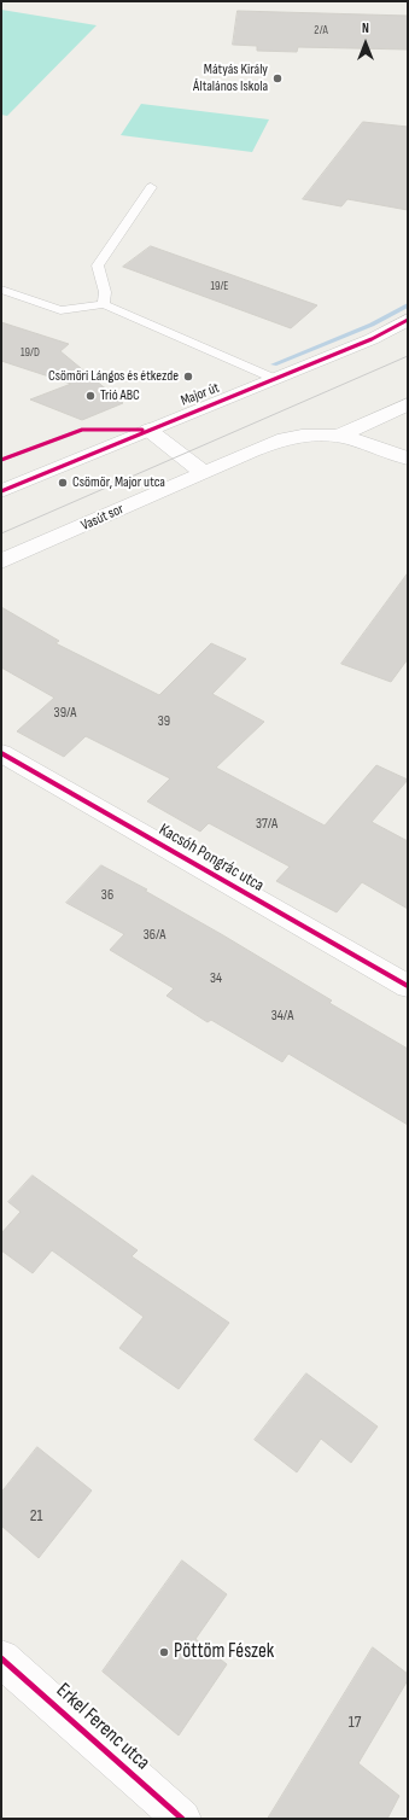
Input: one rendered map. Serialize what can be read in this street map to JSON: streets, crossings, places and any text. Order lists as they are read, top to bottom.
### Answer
{
  "streets": {
    "street": [
      "Major út",
      "Vasút sor",
      "Kacsóh Pongrác utca",
      "Erkel Ferenc utca"
    ]
  },
  "places": [
    "Mátyás Király Általános Iskola",
    "Csömöri Lángos és étkezde",
    "Trió ABC",
    "Csömör, Major utca",
    "Pöttöm Fészek"
  ],
  "house_numbers": [
    "2/A",
    "19/E",
    "19/D",
    "39/A",
    "39",
    "37/A",
    "36",
    "36/A",
    "34",
    "34/A",
    "21",
    "17"
  ],
  "north": "top"
}
